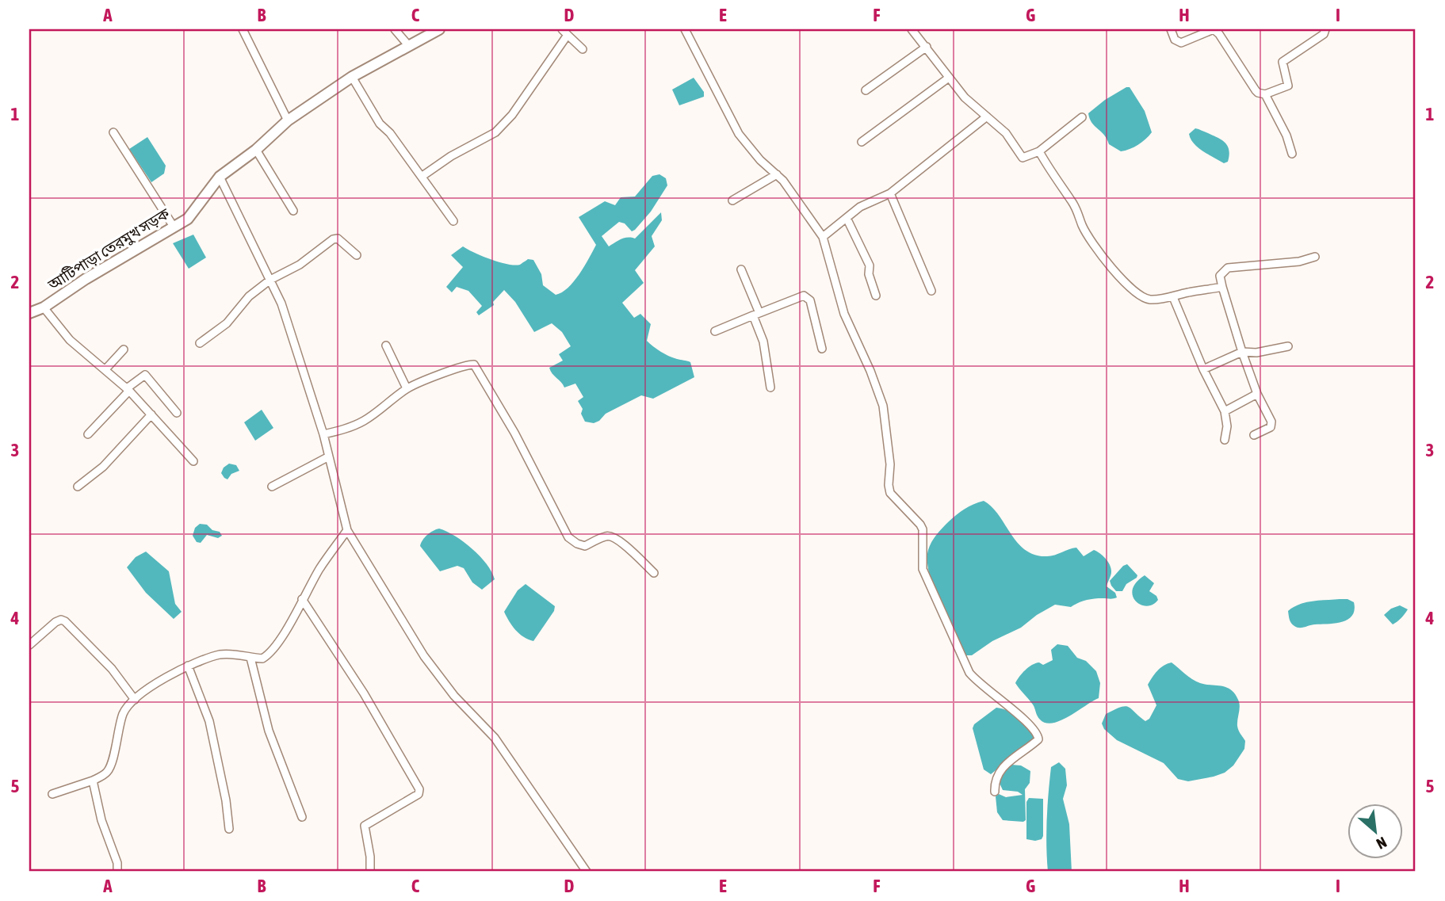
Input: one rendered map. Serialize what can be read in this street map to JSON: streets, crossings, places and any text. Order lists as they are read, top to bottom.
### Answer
{
  "streets": {
    "main road": ["আটিপাড়া তেরমুখ সড়ক"]
  },
  "north": "bottom right",
  "grid": {
    "columns": [
      "A",
      "B",
      "C",
      "D",
      "E",
      "F",
      "G",
      "H",
      "I"
    ],
    "rows": [
      "1",
      "2",
      "3",
      "4",
      "5"
    ]
  }
}
